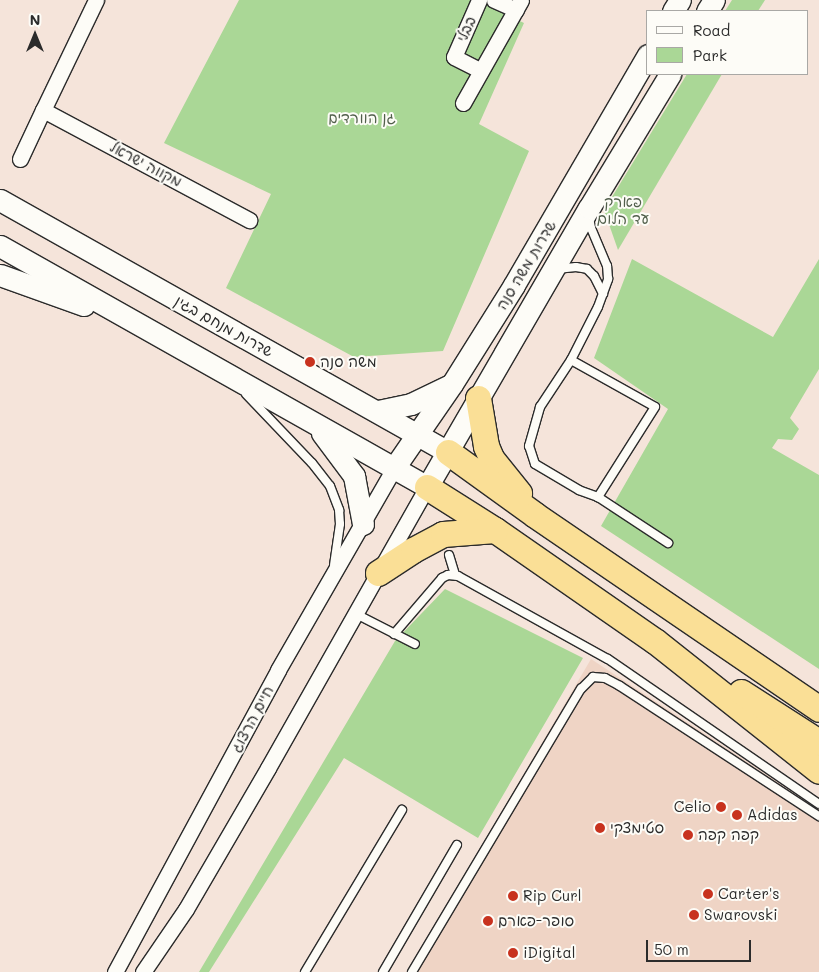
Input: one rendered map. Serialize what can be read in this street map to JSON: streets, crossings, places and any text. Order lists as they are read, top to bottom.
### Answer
{
  "streets": {
    "main road": ["שדרות משה סנה", "שדרות מנחם בגין"],
    "street": ["בבלי", "מקווה ישראל", "חיים הרצוג"]
  },
  "crossings": [
    ["שדרות משה סנה", "שדרות מנחם בגין"],
    ["שדרות משה סנה", "חיים הרצוג"]
  ],
  "parks": ["גן הוורדים", "פארק עד הלום"],
  "places": [
    "משה סנה",
    "Celio",
    "Adidas",
    "סטימצקי",
    "קפה קפה",
    "Carter's",
    "Rip Curl",
    "Swarovski",
    "סופר-פארם",
    "iDigital"
  ],
  "legend": ["Road", "Park"],
  "scale_bar": "50 m",
  "north": "top"
}
